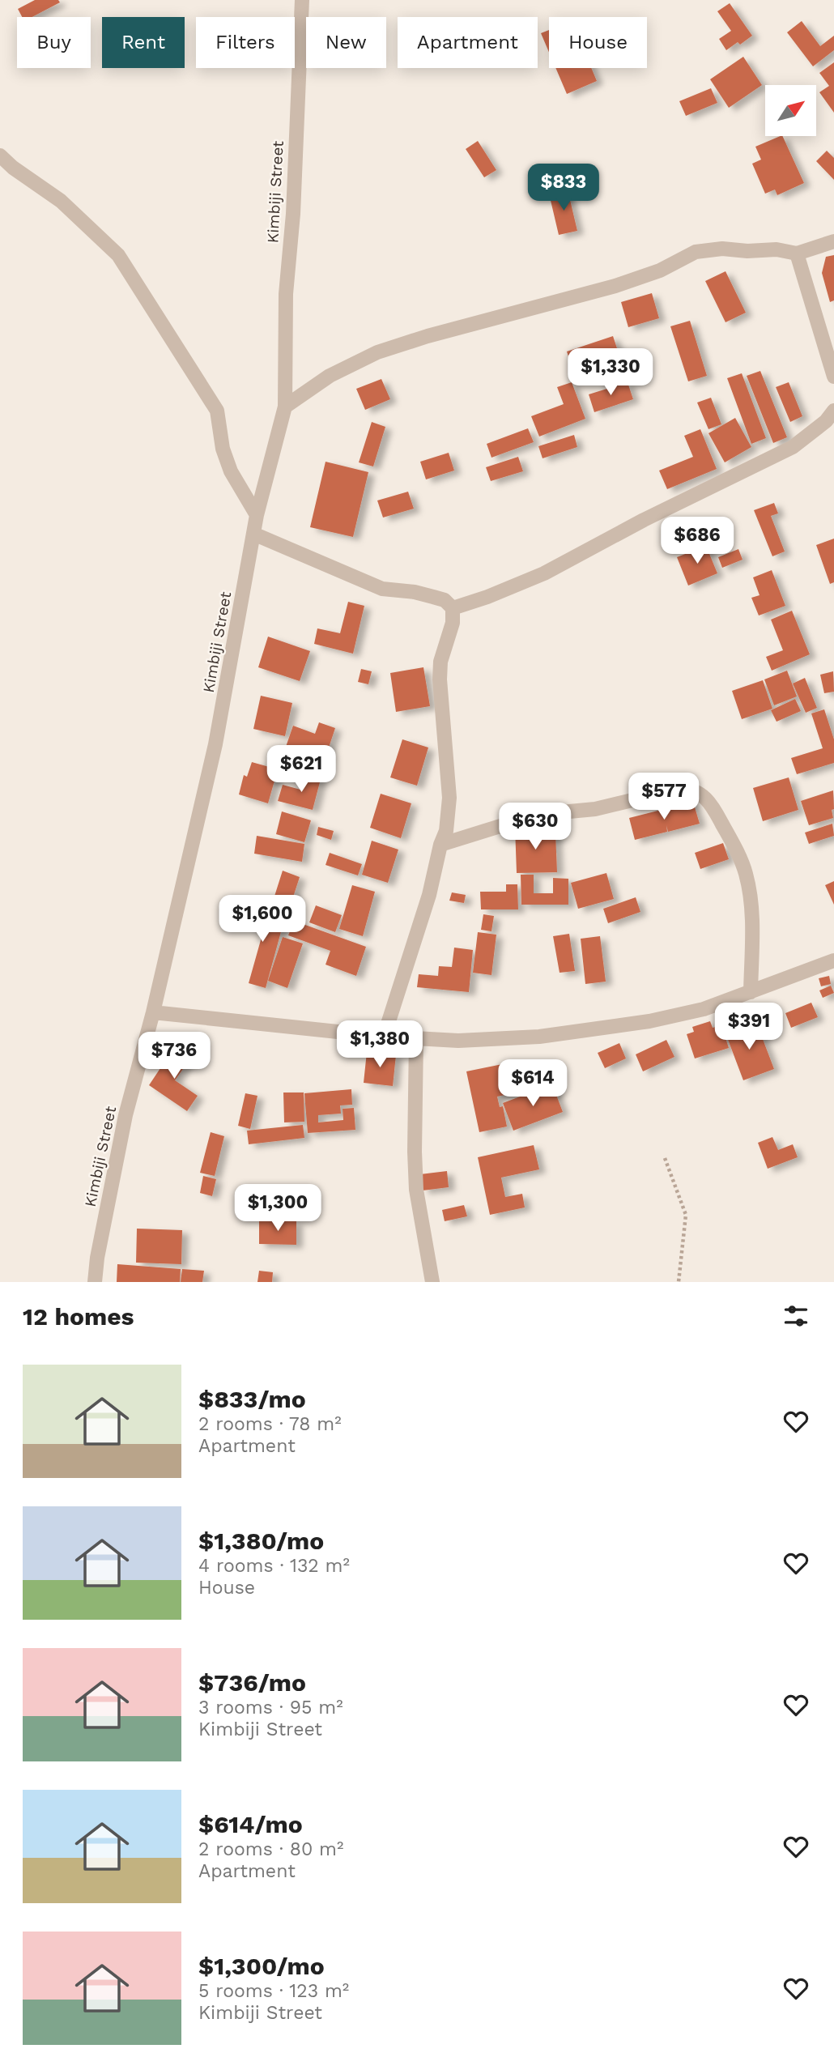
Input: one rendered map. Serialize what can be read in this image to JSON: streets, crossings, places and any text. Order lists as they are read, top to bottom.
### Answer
{
  "streets": {
    "street": ["Kimbiji Street"]
  },
  "north": "top right",
  "page": {
    "chip": [
      "Buy",
      "Rent",
      "Filters",
      "New",
      "Apartment",
      "House"
    ],
    "price": [
      "$833",
      "$1,330",
      "$686",
      "$621",
      "$577",
      "$630",
      "$1,600",
      "$391",
      "$1,380",
      "$736",
      "$614",
      "$1,300"
    ],
    "heading": "12 homes",
    "list": [
      {
        "name": "$833/mo",
        "note": "2 rooms · 78 m² · Apartment"
      },
      {
        "name": "$1,380/mo",
        "note": "4 rooms · 132 m² · House"
      },
      {
        "name": "$736/mo",
        "note": "3 rooms · 95 m² · Kimbiji Street"
      },
      {
        "name": "$614/mo",
        "note": "2 rooms · 80 m² · Apartment"
      },
      {
        "name": "$1,300/mo",
        "note": "5 rooms · 123 m² · Kimbiji Street"
      }
    ]
  }
}
